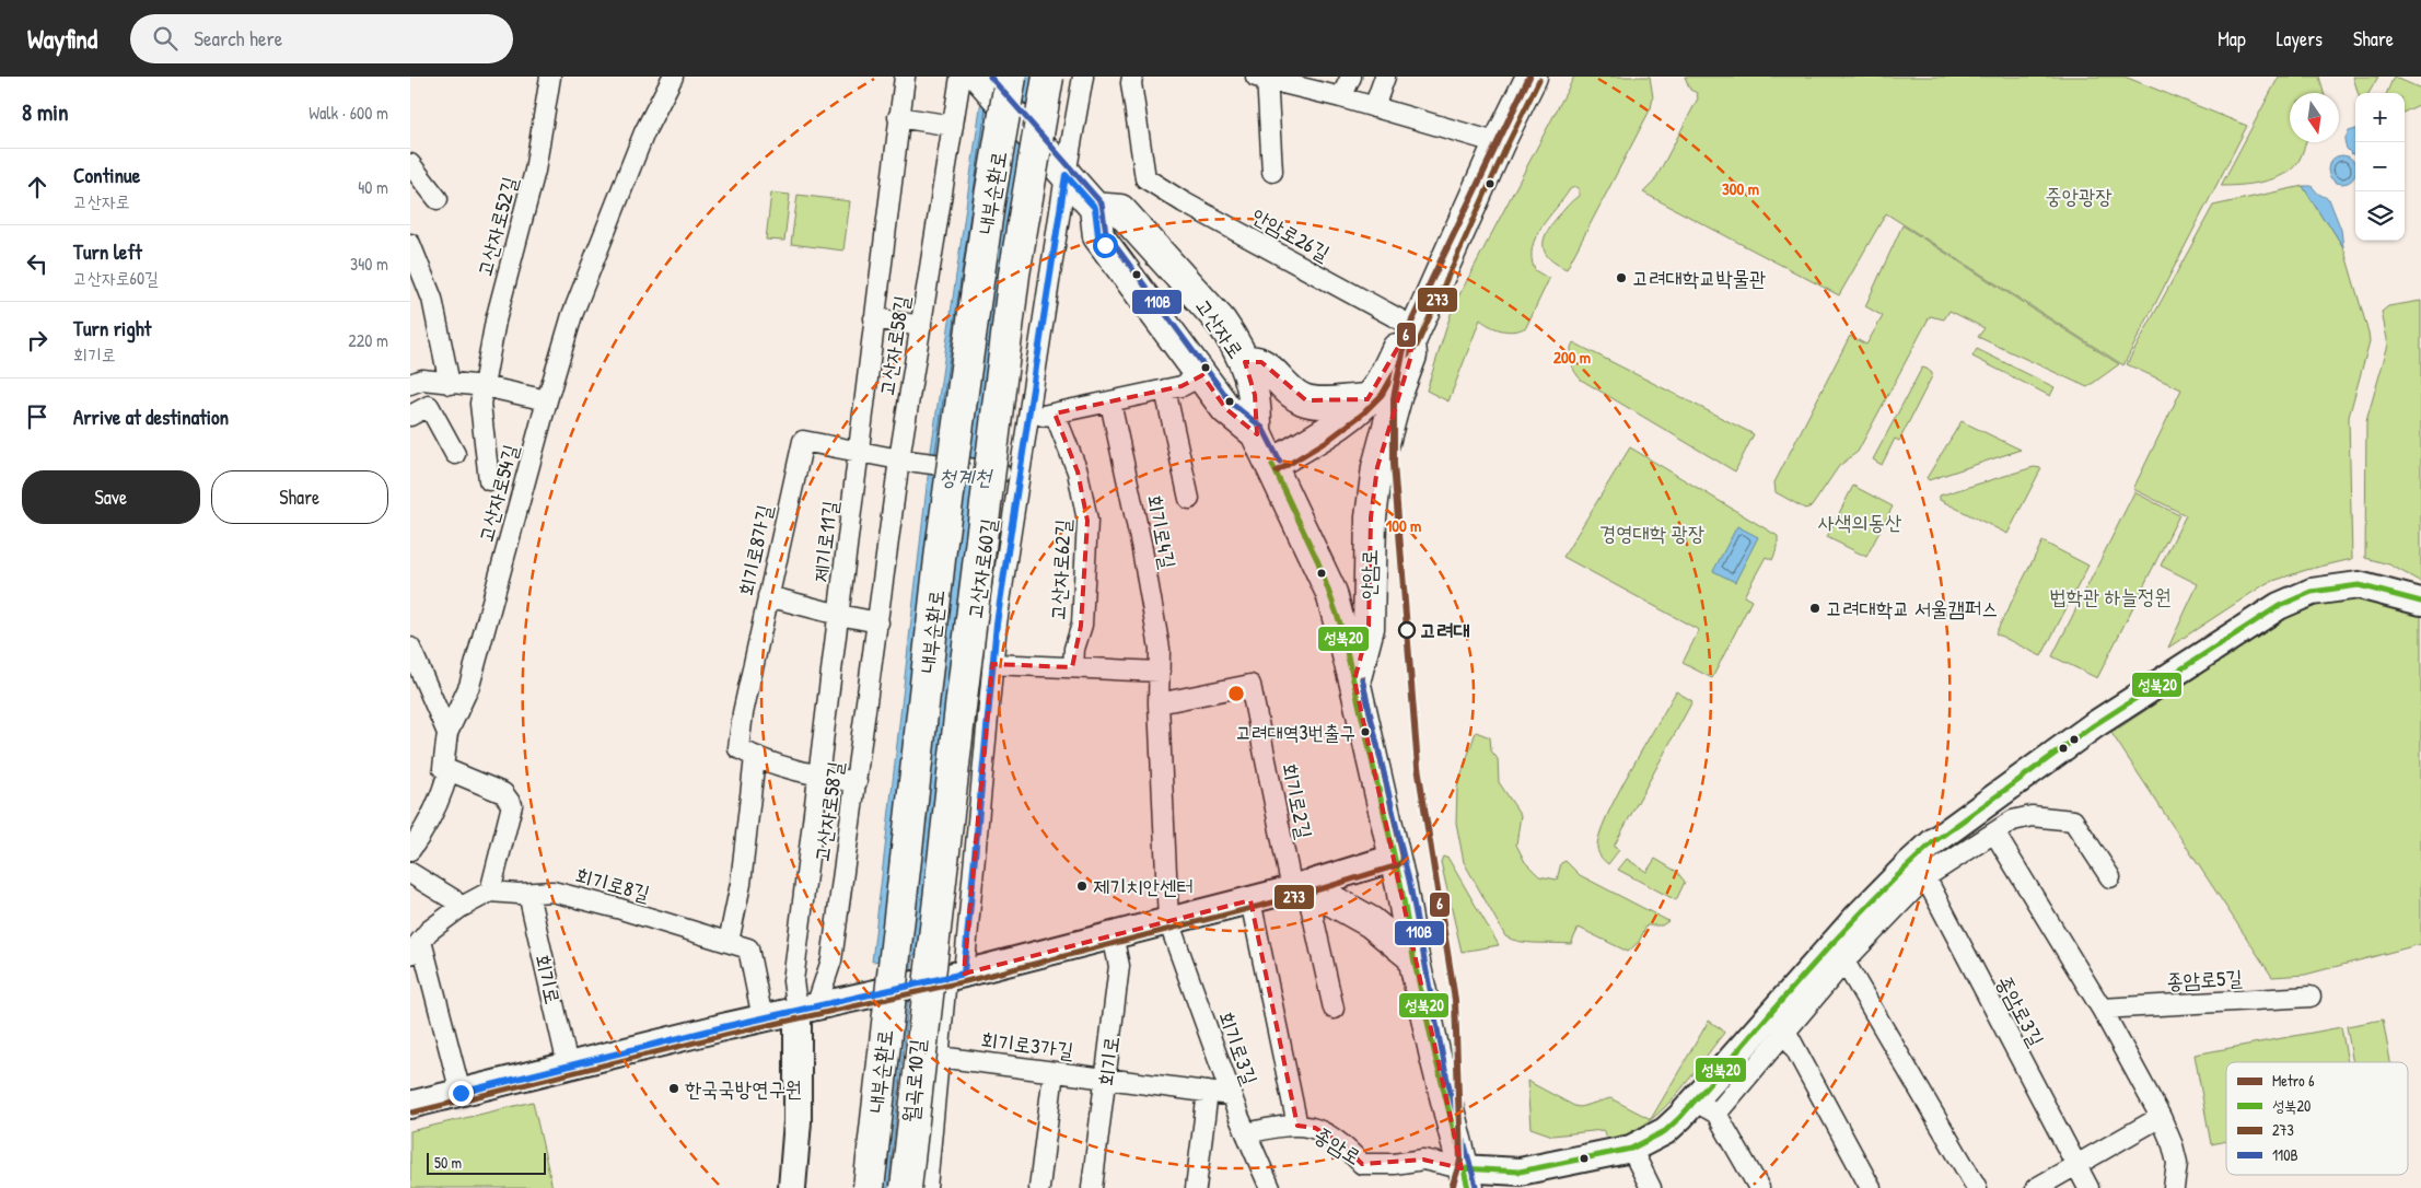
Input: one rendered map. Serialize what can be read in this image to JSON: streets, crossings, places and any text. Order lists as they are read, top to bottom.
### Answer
{
  "streets": {
    "main road": ["내부순환로", "고산자로", "안암로"],
    "street": [
      "고산자로52길",
      "안암로26길",
      "고산자로58길",
      "고산자로54길",
      "회기로4길",
      "제기로11길",
      "회기로8가길",
      "고산자로60길",
      "고산자로62길",
      "회기로2길",
      "회기로8길",
      "회기로",
      "종암로5길",
      "종암로3길",
      "회기로3가길",
      "회기로3길",
      "월곡로10길",
      "종암로"
    ]
  },
  "crossings": [
    ["안암로26길", "안암로"],
    ["고산자로", "안암로"],
    ["고산자로58길", "제기로11길"],
    ["고산자로58길", "회기로8가길"],
    ["회기로4길", "회기로2길"],
    ["회기로4길", "회기로3길"],
    ["제기로11길", "회기로8가길"],
    ["회기로8가길", "고산자로60길"],
    ["고산자로60길", "월곡로10길"],
    ["회기로8길", "회기로"],
    ["회기로", "회기로3가길"],
    ["회기로3가길", "회기로3길"],
    ["회기로3가길", "월곡로10길"],
    ["회기로3길", "종암로"]
  ],
  "water": ["청계천"],
  "parks": [
    "중앙광장",
    "사색의동산",
    "경영대학 광장",
    "법학관 하늘정원"
  ],
  "places": [
    "고려대학교박물관",
    "고려대학교 서울캠퍼스",
    "고려대",
    "고려대역3번출구",
    "제기치안센터",
    "한국국방연구원"
  ],
  "lines": [
    "metro line 6",
    "transit line 110B",
    "transit line 273",
    "transit line 성북20"
  ],
  "legend": [
    "Metro 6",
    "성북20",
    "273",
    "110B"
  ],
  "scale_bar": "50 m",
  "north": "bottom",
  "page": {
    "header": "Wayfind",
    "search": "Search here",
    "nav": ["Map", "Layers", "Share"],
    "heading": ["8 min", "Walk · 600 m"],
    "map_buttons": ["+", "−"],
    "list": [
      ["Continue", "고산자로", "40 m"],
      ["Turn left", "고산자로60길", "340 m"],
      ["Turn right", "회기로", "220 m"],
      "Arrive at destination"
    ],
    "buttons": ["Save", "Share"],
    "scale": "50 m"
  },
  "rings": ["300 m", "200 m", "100 m"]
}
